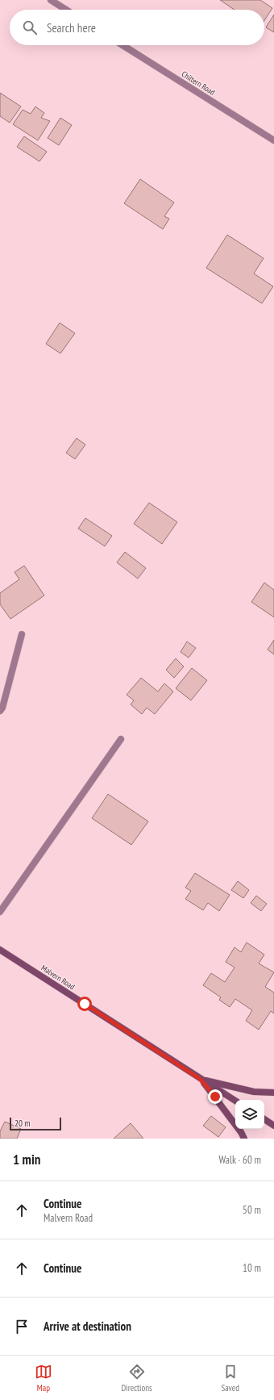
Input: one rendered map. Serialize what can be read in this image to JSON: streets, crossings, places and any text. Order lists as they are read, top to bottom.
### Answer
{
  "streets": {
    "main road": ["Malvern Road"],
    "street": ["Chiltern Road"]
  },
  "scale_bar": "20 m",
  "page": {
    "search": "Search here",
    "scale": "20 m",
    "heading": ["1 min", "Walk · 60 m"],
    "list": [
      ["Continue", "Malvern Road", "50 m"],
      ["Continue", "10 m"],
      "Arrive at destination"
    ],
    "nav": ["Map", "Directions", "Saved"]
  }
}
